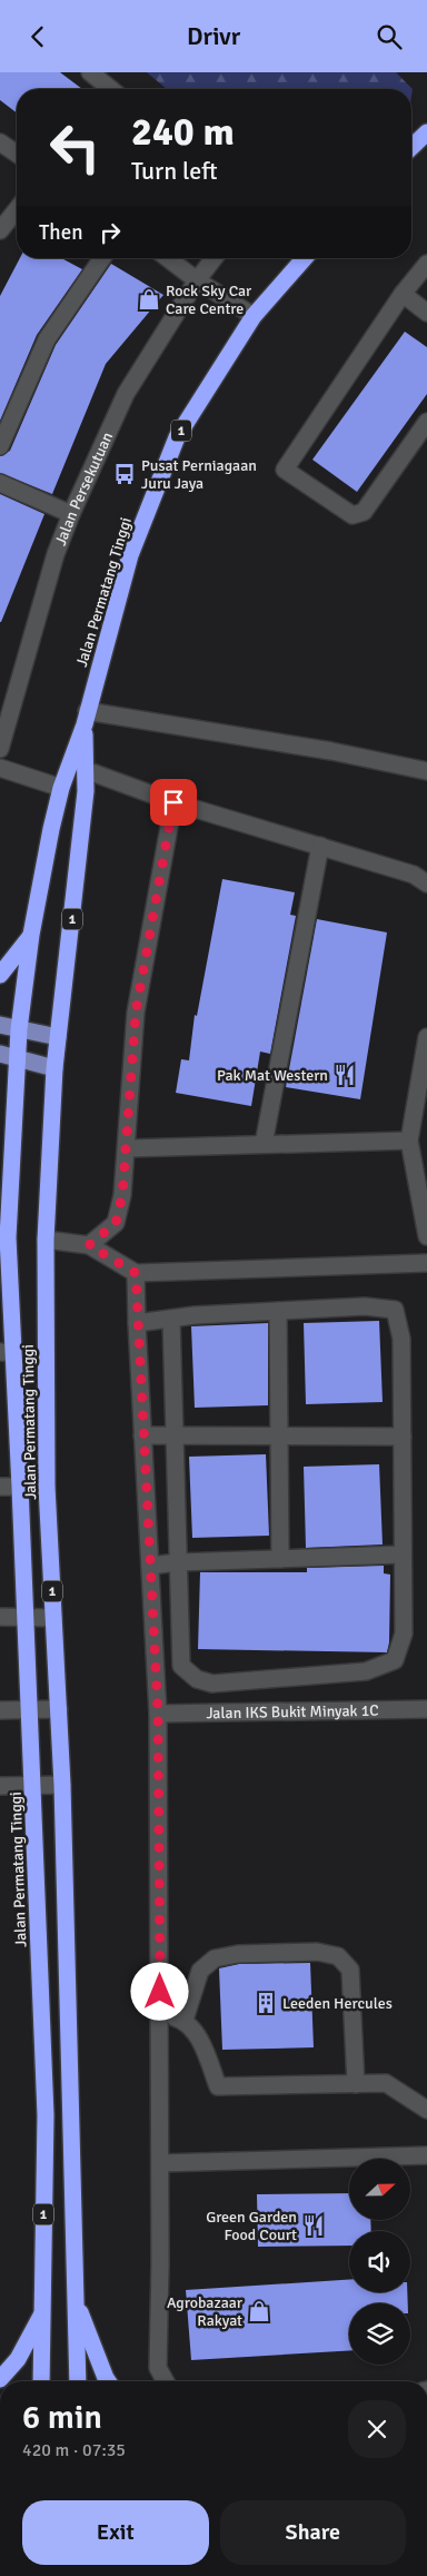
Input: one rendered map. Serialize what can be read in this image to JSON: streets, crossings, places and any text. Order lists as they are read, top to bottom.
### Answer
{
  "streets": {
    "highway": ["1", "Jalan Permatang Tinggi"],
    "street": ["Jalan Persekutuan", "Jalan IKS Bukit Minyak 1C"]
  },
  "places": {
    "shop": ["Rock Sky Car Care Centre", "Agrobazaar Rakyat"],
    "bus stop": ["Pusat Perniagaan Juru Jaya"],
    "restaurant": ["Pak Mat Western", "Green Garden Food Court"],
    "building": ["Leeden Hercules"]
  },
  "north": "right",
  "page": {
    "header": "Drivr",
    "turn": ["240 m", "Turn left"],
    "then": "Then",
    "heading": ["6 min", "420 m · 07:35"],
    "buttons": ["Exit", "Share"]
  }
}
